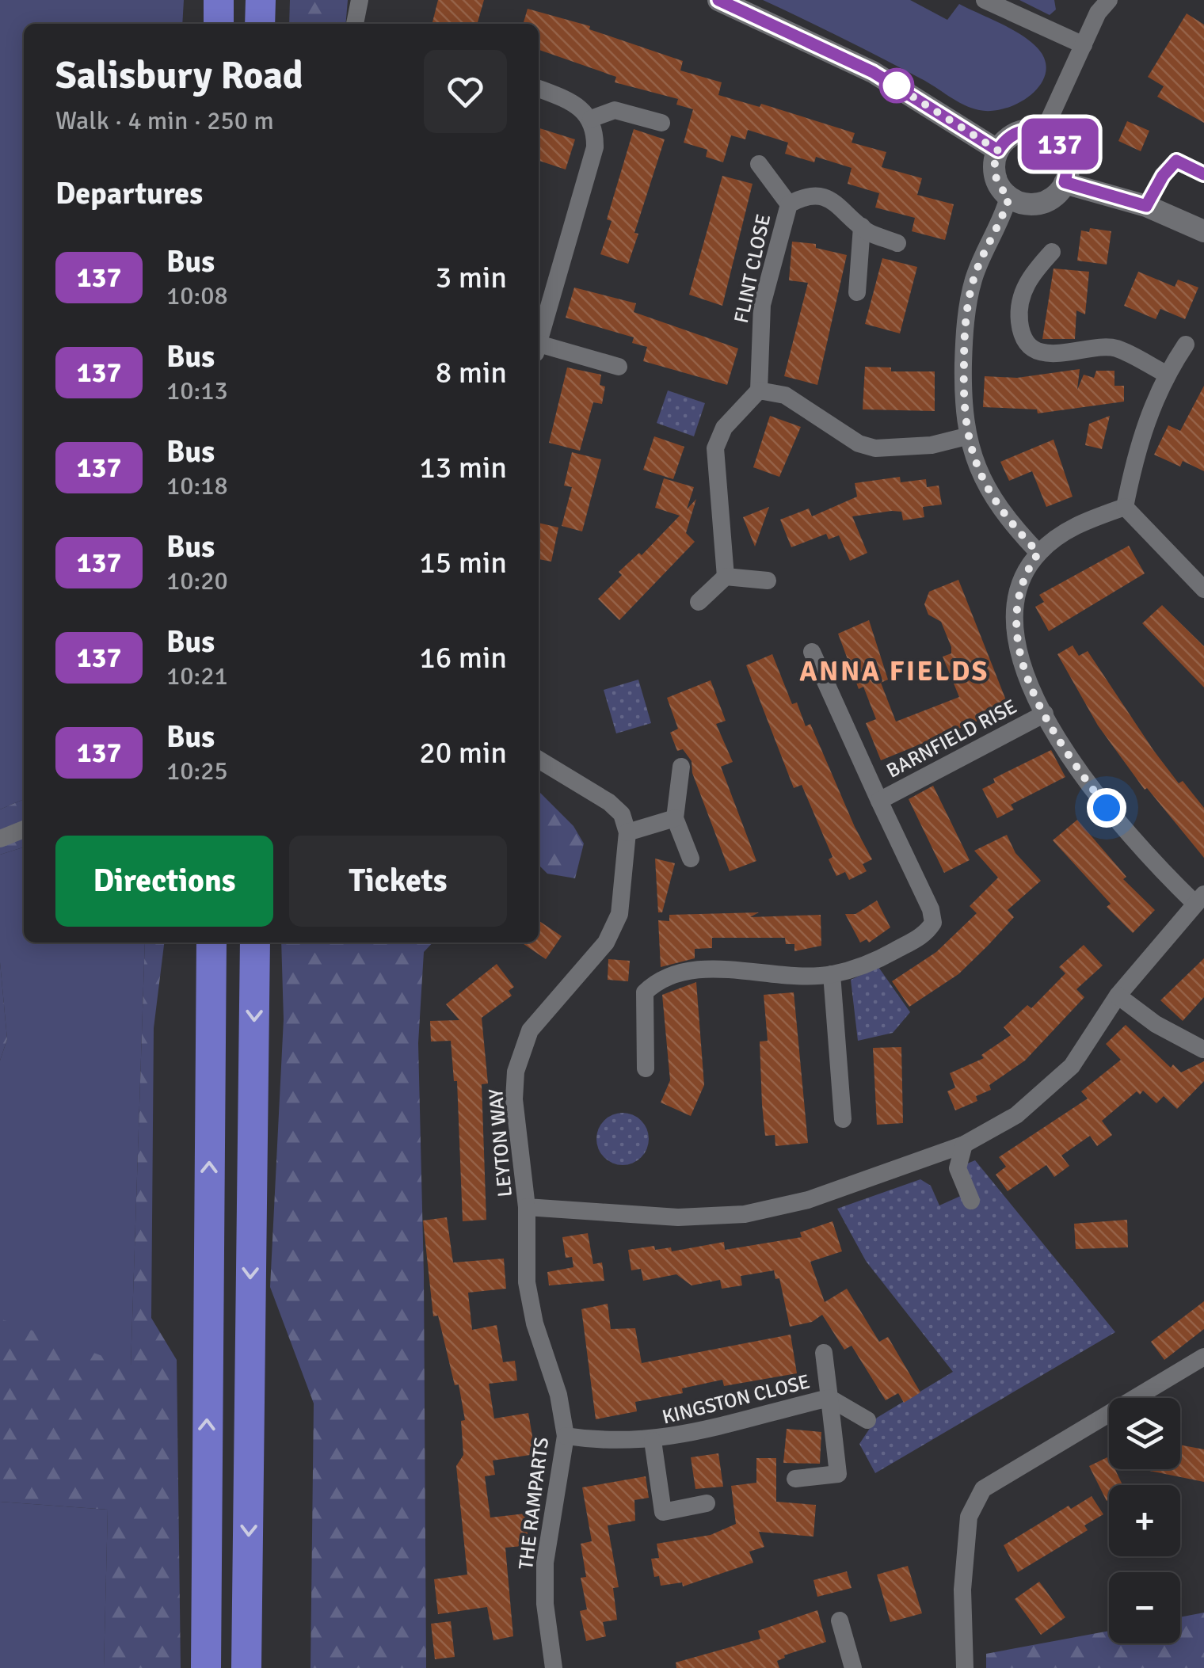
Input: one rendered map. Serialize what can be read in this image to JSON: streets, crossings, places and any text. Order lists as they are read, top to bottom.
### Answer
{
  "streets": {
    "street": [
      "FLINT CLOSE",
      "BARNFIELD RISE",
      "LEYTON WAY",
      "KINGSTON CLOSE",
      "THE RAMPARTS"
    ]
  },
  "crossings": [
    ["LEYTON WAY", "THE RAMPARTS"],
    ["KINGSTON CLOSE", "THE RAMPARTS"]
  ],
  "districts": ["ANNA FIELDS"],
  "lines": ["bus line 137"],
  "page": {
    "on_map": "137",
    "heading": [
      ["Salisbury Road", "Walk · 4 min · 250 m"],
      "Departures"
    ],
    "list": [
      {
        "mark": "137",
        "name": "Bus",
        "note": "10:08",
        "value": "3 min"
      },
      {
        "mark": "137",
        "name": "Bus",
        "note": "10:13",
        "value": "8 min"
      },
      {
        "mark": "137",
        "name": "Bus",
        "note": "10:18",
        "value": "13 min"
      },
      {
        "mark": "137",
        "name": "Bus",
        "note": "10:20",
        "value": "15 min"
      },
      {
        "mark": "137",
        "name": "Bus",
        "note": "10:21",
        "value": "16 min"
      },
      {
        "mark": "137",
        "name": "Bus",
        "note": "10:25",
        "value": "20 min"
      }
    ],
    "buttons": ["Directions", "Tickets"],
    "map_buttons": ["+", "−"]
  }
}
